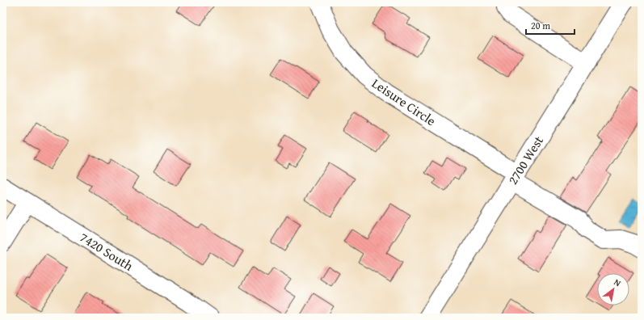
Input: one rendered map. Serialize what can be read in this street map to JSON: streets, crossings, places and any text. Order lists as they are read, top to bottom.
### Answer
{
  "streets": {
    "street": ["Leisure Circle", "2700 West", "7420 South"]
  },
  "crossings": [
    ["Leisure Circle", "2700 West"]
  ],
  "scale_bar": "20 m",
  "north": "top right"
}
